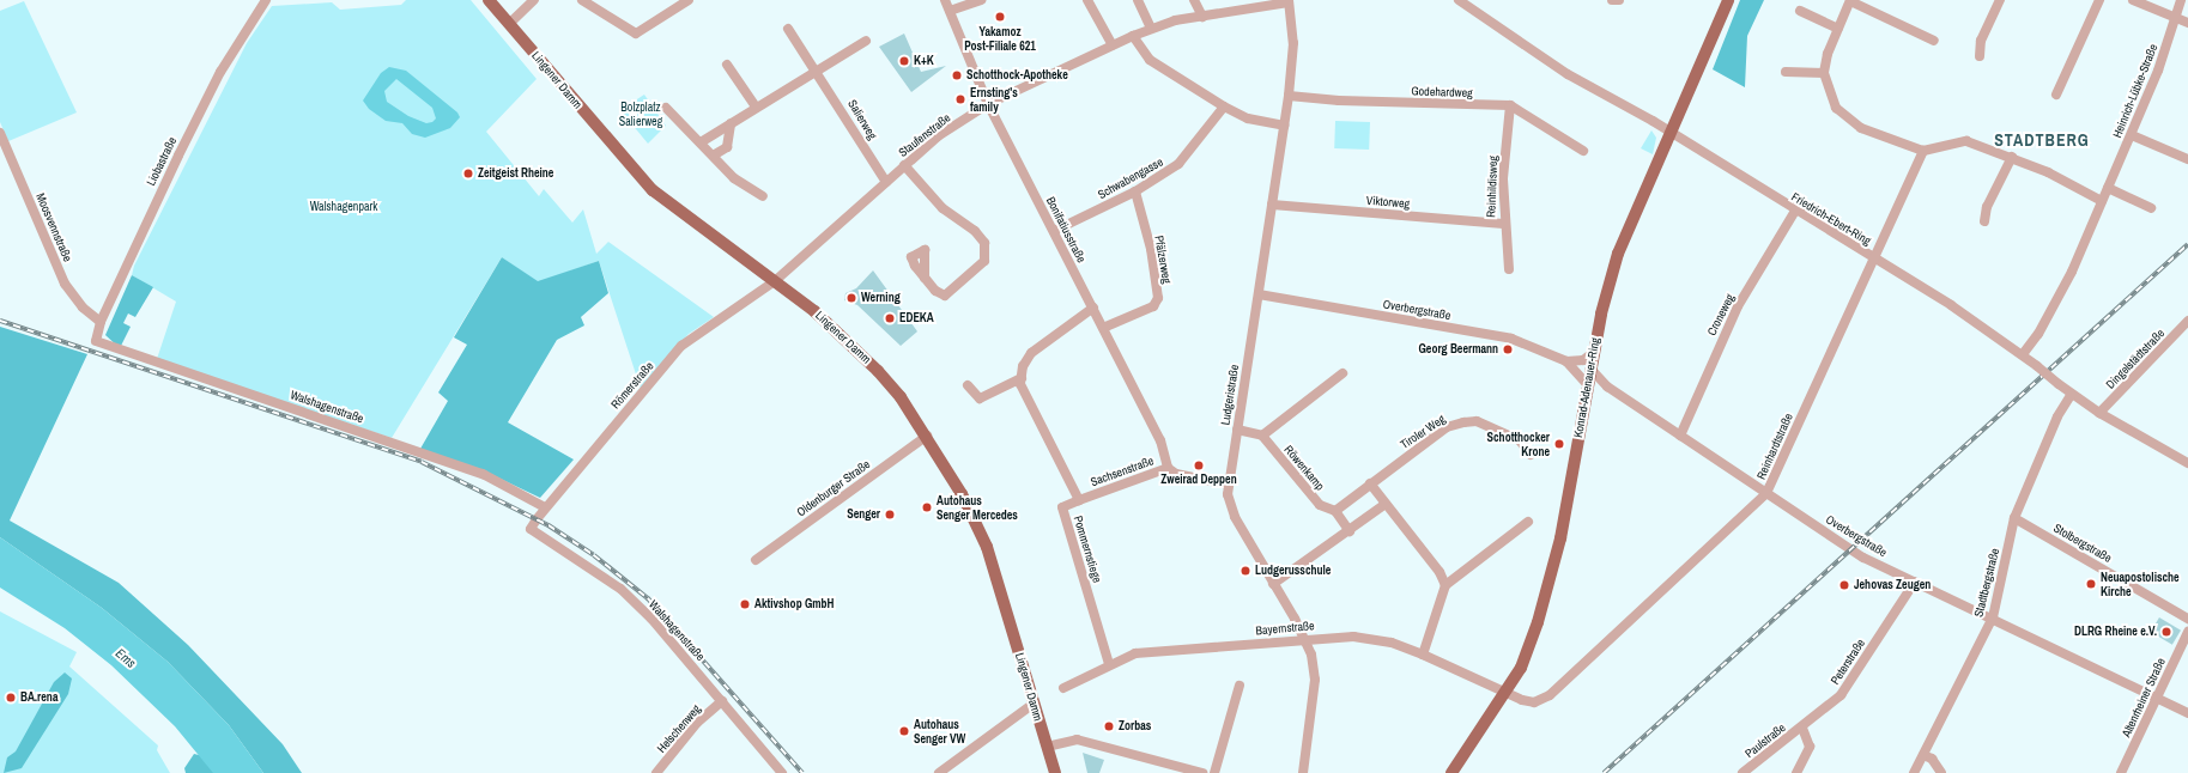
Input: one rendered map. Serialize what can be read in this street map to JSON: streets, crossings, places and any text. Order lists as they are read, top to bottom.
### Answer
{
  "streets": {
    "main road": ["Lingener Damm", "Konrad-Adenauer-Ring"],
    "street": [
      "Heinrich-Lübke-Straße",
      "Godehardweg",
      "Salierweg",
      "Staufenstraße",
      "Liobastraße",
      "Schwabengasse",
      "Reinhildisweg",
      "Viktorweg",
      "Friedrich-Ebert-Ring",
      "Moosvennstraße",
      "Bonifatiusstraße",
      "Pfälzerweg",
      "Overbergstraße",
      "Croneweg",
      "Dingelstädtstraße",
      "Römerstraße",
      "Ludgeristraße",
      "Walshagenstraße",
      "Tiroler Weg",
      "Reinhardtstraße",
      "Röwenkamp",
      "Sachsenstraße",
      "Oldenburger Straße",
      "Stolbergstraße",
      "Pommernstiege",
      "Stadtbergstraße",
      "Bayernstraße",
      "Peterstraße",
      "Altenrheiner Straße",
      "Helschenweg",
      "Paulstraße"
    ]
  },
  "crossings": [
    ["Lingener Damm", "Staufenstraße"],
    ["Lingener Damm", "Römerstraße"],
    ["Lingener Damm", "Oldenburger Straße"],
    ["Heinrich-Lübke-Straße", "Friedrich-Ebert-Ring"],
    ["Godehardweg", "Reinhildisweg"],
    ["Godehardweg", "Ludgeristraße"],
    ["Salierweg", "Staufenstraße"],
    ["Staufenstraße", "Bonifatiusstraße"],
    ["Staufenstraße", "Römerstraße"],
    ["Staufenstraße", "Ludgeristraße"],
    ["Liobastraße", "Moosvennstraße"],
    ["Liobastraße", "Walshagenstraße"],
    ["Schwabengasse", "Bonifatiusstraße"],
    ["Schwabengasse", "Pfälzerweg"],
    ["Reinhildisweg", "Viktorweg"],
    ["Viktorweg", "Ludgeristraße"],
    ["Friedrich-Ebert-Ring", "Croneweg"],
    ["Friedrich-Ebert-Ring", "Dingelstädtstraße"],
    ["Friedrich-Ebert-Ring", "Konrad-Adenauer-Ring"],
    ["Friedrich-Ebert-Ring", "Reinhardtstraße"],
    ["Friedrich-Ebert-Ring", "Stadtbergstraße"],
    ["Bonifatiusstraße", "Pfälzerweg"],
    ["Bonifatiusstraße", "Sachsenstraße"],
    ["Overbergstraße", "Croneweg"],
    ["Overbergstraße", "Konrad-Adenauer-Ring"],
    ["Overbergstraße", "Ludgeristraße"],
    ["Overbergstraße", "Reinhardtstraße"],
    ["Overbergstraße", "Stadtbergstraße"],
    ["Overbergstraße", "Peterstraße"],
    ["Overbergstraße", "Altenrheiner Straße"],
    ["Römerstraße", "Walshagenstraße"],
    ["Konrad-Adenauer-Ring", "Reinhardtstraße"],
    ["Konrad-Adenauer-Ring", "Bayernstraße"],
    ["Ludgeristraße", "Sachsenstraße"],
    ["Ludgeristraße", "Bayernstraße"],
    ["Walshagenstraße", "Helschenweg"],
    ["Tiroler Weg", "Röwenkamp"],
    ["Reinhardtstraße", "Bayernstraße"],
    ["Sachsenstraße", "Pommernstiege"],
    ["Stolbergstraße", "Stadtbergstraße"],
    ["Pommernstiege", "Bayernstraße"],
    ["Peterstraße", "Paulstraße"]
  ],
  "districts": ["STADTBERG"],
  "water": ["Ems"],
  "parks": ["Bolzplatz Salierweg", "Walshagenpark"],
  "places": [
    "Yakamoz Post-Filiale 621",
    "K+K",
    "Schotthock-Apotheke",
    "Ernsting's family",
    "Zeitgeist Rheine",
    "Werning",
    "EDEKA",
    "Georg Beermann",
    "Schotthocker Krone",
    "Zweirad Deppen",
    "Autohaus Senger Mercedes",
    "Senger",
    "Ludgerusschule",
    "Neuapostolische Kirche",
    "Jehovas Zeugen",
    "Aktivshop GmbH",
    "DLRG Rheine e.V.",
    "BA.rena",
    "Zorbas",
    "Autohaus Senger VW"
  ]
}
